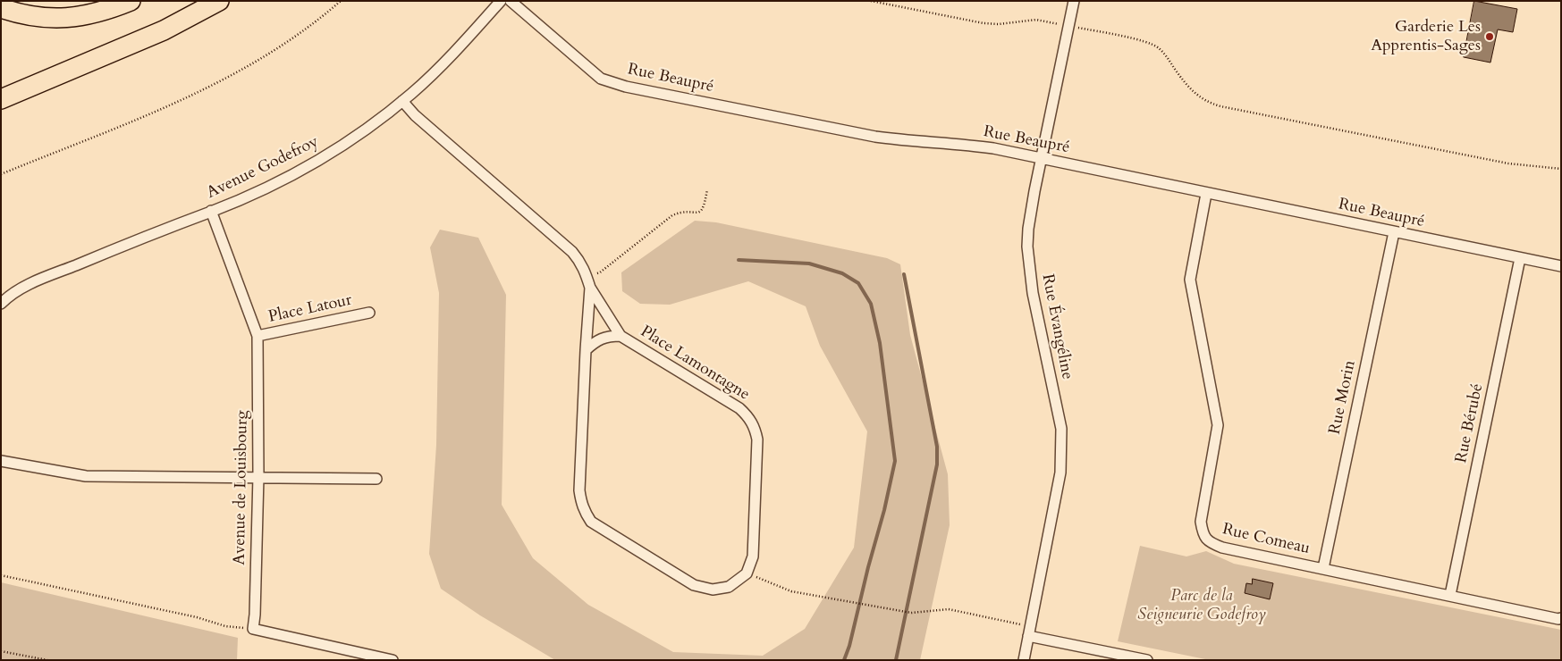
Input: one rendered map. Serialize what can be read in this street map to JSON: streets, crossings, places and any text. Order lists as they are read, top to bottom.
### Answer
{
  "streets": {
    "street": [
      "Rue Beaupré",
      "Avenue Godefroy",
      "Place Latour",
      "Rue Évangéline",
      "Place Lamontagne",
      "Rue Morin",
      "Rue Bérubé",
      "Avenue de Louisbourg",
      "Rue Comeau"
    ]
  },
  "crossings": [
    ["Rue Beaupré", "Rue Évangéline"],
    ["Rue Beaupré", "Rue Morin"],
    ["Rue Beaupré", "Rue Bérubé"],
    ["Rue Beaupré", "Rue Comeau"],
    ["Avenue Godefroy", "Place Lamontagne"],
    ["Avenue Godefroy", "Avenue de Louisbourg"],
    ["Place Latour", "Avenue de Louisbourg"],
    ["Rue Morin", "Rue Comeau"],
    ["Rue Bérubé", "Rue Comeau"]
  ],
  "parks": ["Parc de la Seigneurie Godefroy"],
  "places": ["Garderie Les Apprentis-Sages"]
}
